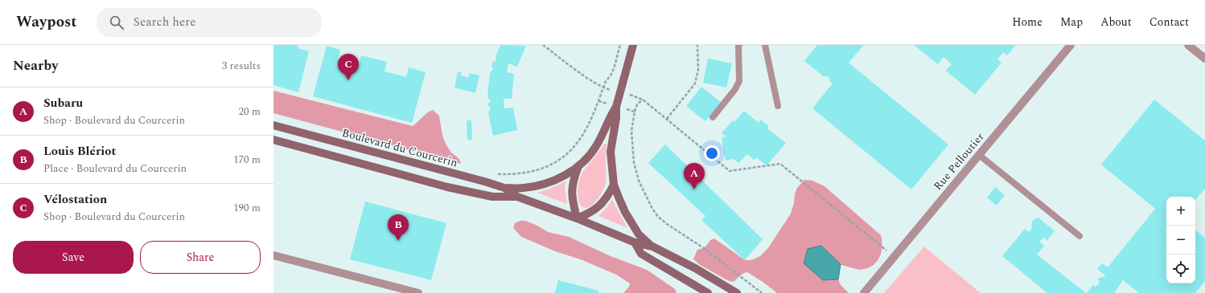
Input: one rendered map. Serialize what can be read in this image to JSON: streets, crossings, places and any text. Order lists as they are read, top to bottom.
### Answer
{
  "streets": {
    "main road": ["Boulevard du Courcerin"],
    "street": ["Rue Pelloutier"]
  },
  "page": {
    "header": "Waypost",
    "search": "Search here",
    "nav": [
      "Home",
      "Map",
      "About",
      "Contact"
    ],
    "heading": ["Nearby", "3 results"],
    "pins": ["C", "A", "B"],
    "list": [
      {
        "mark": "A",
        "name": "Subaru",
        "note": "Shop · Boulevard du Courcerin",
        "value": "20 m"
      },
      {
        "mark": "B",
        "name": "Louis Blériot",
        "note": "Place · Boulevard du Courcerin",
        "value": "170 m"
      },
      {
        "mark": "C",
        "name": "Vélostation",
        "note": "Shop · Boulevard du Courcerin",
        "value": "190 m"
      }
    ],
    "map_buttons": ["+", "−"],
    "buttons": ["Save", "Share"]
  }
}
